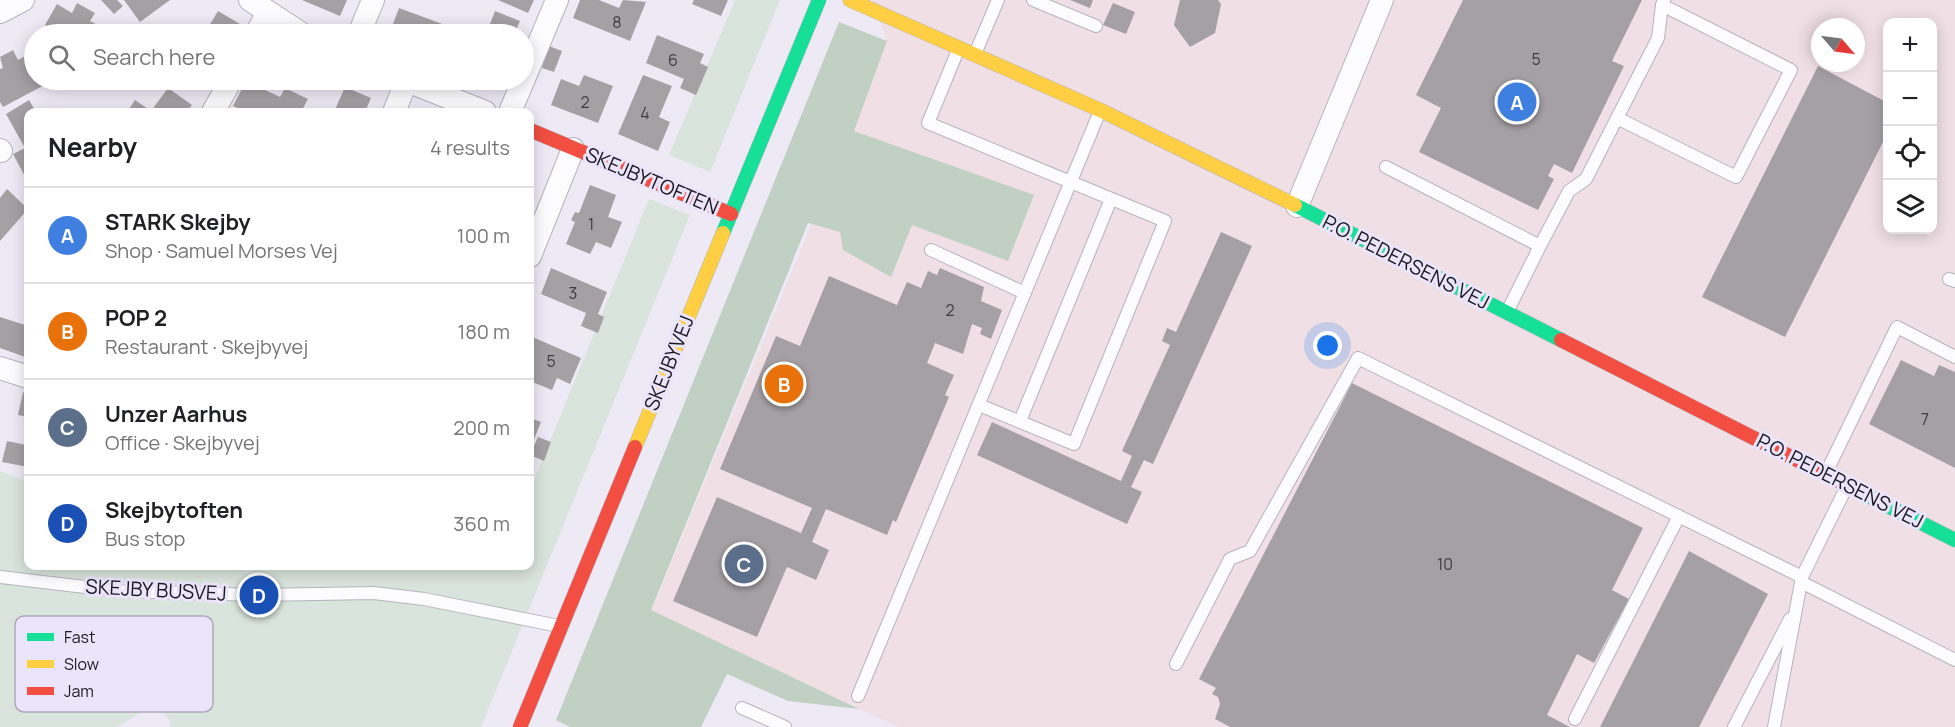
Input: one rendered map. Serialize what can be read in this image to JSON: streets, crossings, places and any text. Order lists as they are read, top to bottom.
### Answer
{
  "streets": {
    "street": ["SKEJBYTOFTEN", "P.O. PEDERSENS VEJ", "SKEJBYVEJ"],
    "lane": ["SKEJBY BUSVEJ"]
  },
  "crossings": [
    ["SKEJBYTOFTEN", "SKEJBYVEJ"],
    ["SKEJBYVEJ", "SKEJBY BUSVEJ"]
  ],
  "house_numbers": [
    "8",
    "5",
    "6",
    "2",
    "4",
    "1",
    "3",
    "2",
    "5",
    "7",
    "10"
  ],
  "legend": ["Fast", "Slow", "Jam"],
  "north": "bottom right",
  "page": {
    "map_buttons": ["+", "−"],
    "search": "Search here",
    "pins": [
      "A",
      "B",
      "C",
      "D"
    ],
    "heading": ["Nearby", "4 results"],
    "list": [
      {
        "mark": "A",
        "name": "STARK Skejby",
        "note": "Shop · Samuel Morses Vej",
        "value": "100 m"
      },
      {
        "mark": "B",
        "name": "POP 2",
        "note": "Restaurant · Skejbyvej",
        "value": "180 m"
      },
      {
        "mark": "C",
        "name": "Unzer Aarhus",
        "note": "Office · Skejbyvej",
        "value": "200 m"
      },
      {
        "mark": "D",
        "name": "Skejbytoften",
        "note": "Bus stop",
        "value": "360 m"
      }
    ]
  }
}
